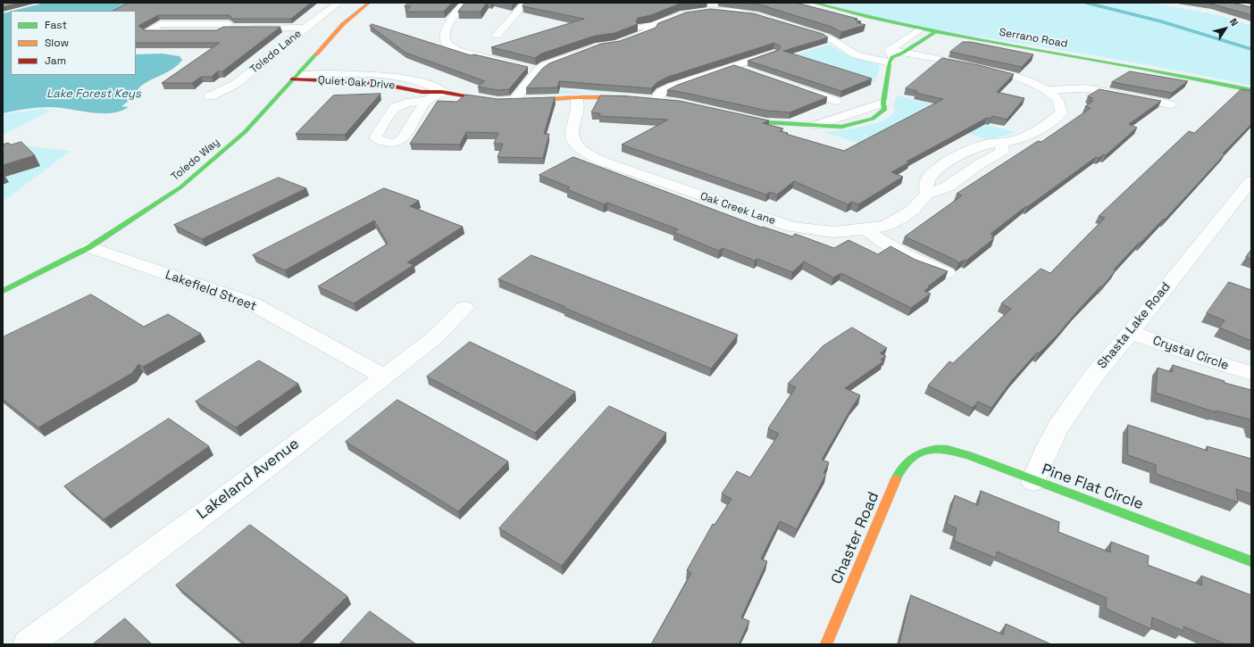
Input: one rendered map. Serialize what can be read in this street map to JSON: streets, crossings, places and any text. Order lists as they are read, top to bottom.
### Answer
{
  "streets": {
    "street": [
      "Serrano Road",
      "Toledo Lane",
      "Quiet Oak Drive",
      "Toledo Way",
      "Oak Creek Lane",
      "Lakefield Street",
      "Shasta Lake Road",
      "Crystal Circle",
      "Lakeland Avenue",
      "Pine Flat Circle",
      "Chaster Road"
    ]
  },
  "crossings": [
    ["Quiet Oak Drive", "Toledo Way"],
    ["Quiet Oak Drive", "Oak Creek Lane"],
    ["Toledo Way", "Lakefield Street"],
    ["Lakefield Street", "Lakeland Avenue"],
    ["Shasta Lake Road", "Crystal Circle"],
    ["Shasta Lake Road", "Pine Flat Circle"],
    ["Pine Flat Circle", "Chaster Road"]
  ],
  "water": ["Lake Forest Keys"],
  "legend": ["Fast", "Slow", "Jam"],
  "north": "top right"
}
